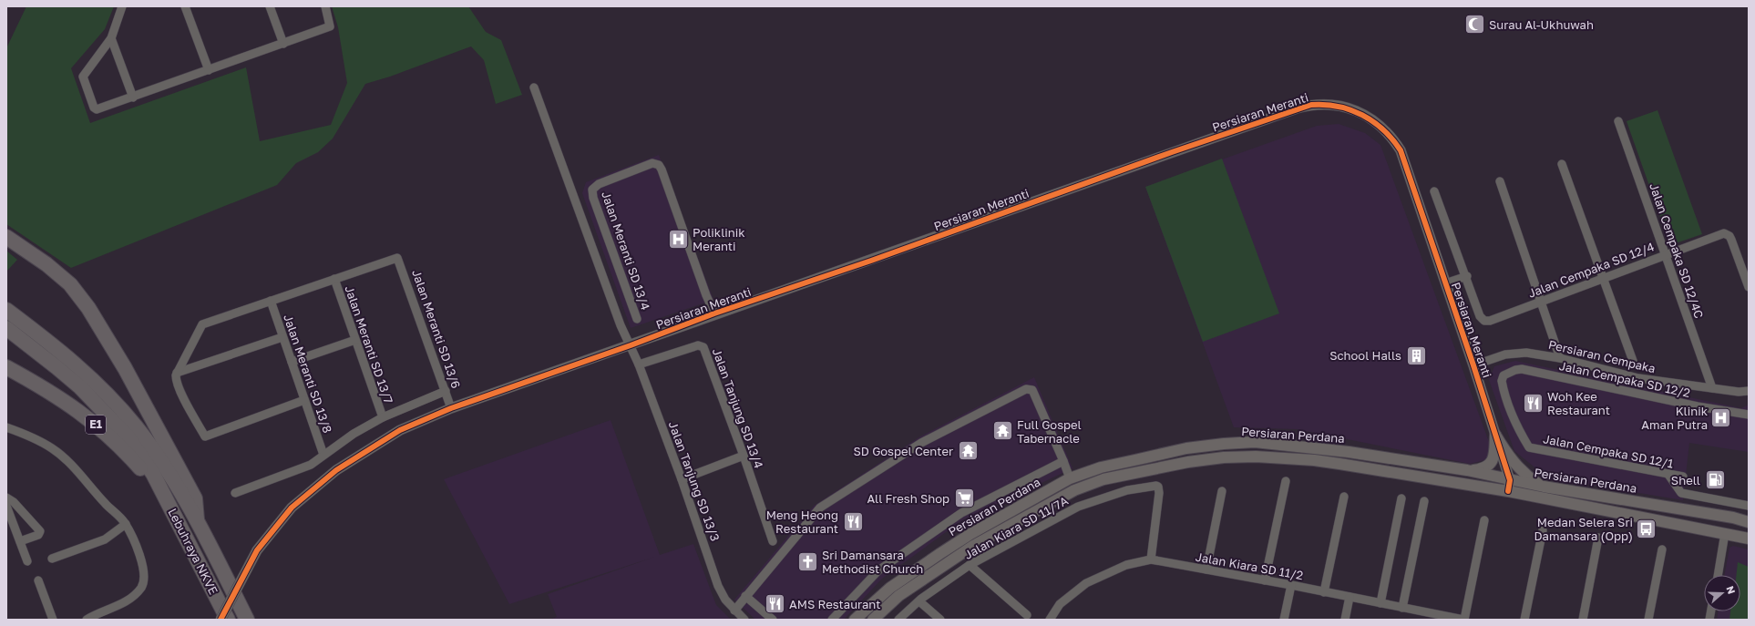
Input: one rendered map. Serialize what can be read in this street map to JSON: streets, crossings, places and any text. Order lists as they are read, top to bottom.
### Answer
{
  "streets": {
    "highway": ["E1", "Lebuhraya NKVE"],
    "main road": ["Persiaran Perdana"],
    "street": [
      "Persiaran Meranti",
      "Jalan Meranti SD 13/4",
      "Jalan Cempaka SD 12/4C",
      "Jalan Cempaka SD 12/4",
      "Jalan Meranti SD 13/6",
      "Jalan Meranti SD 13/7",
      "Persiaran Cempaka",
      "Jalan Meranti SD 13/8",
      "Jalan Cempaka SD 12/2",
      "Jalan Tanjung SD 13/4",
      "Jalan Cempaka SD 12/1",
      "Jalan Tanjung SD 13/3",
      "Jalan Kiara SD 11/7A",
      "Jalan Kiara SD 11/2"
    ]
  },
  "crossings": [
    ["Persiaran Meranti", "Jalan Meranti SD 13/4"],
    ["Persiaran Meranti", "Jalan Meranti SD 13/6"],
    ["Persiaran Meranti", "Persiaran Cempaka"],
    ["Persiaran Meranti", "Persiaran Perdana"],
    ["Persiaran Meranti", "Jalan Tanjung SD 13/3"],
    ["Jalan Cempaka SD 12/4C", "Jalan Cempaka SD 12/4"],
    ["Jalan Cempaka SD 12/4C", "Persiaran Cempaka"],
    ["Jalan Meranti SD 13/6", "Jalan Meranti SD 13/7"],
    ["Jalan Cempaka SD 12/2", "Jalan Cempaka SD 12/1"],
    ["Jalan Tanjung SD 13/4", "Jalan Tanjung SD 13/3"],
    ["E1", "Lebuhraya NKVE"],
    ["Jalan Kiara SD 11/7A", "Jalan Kiara SD 11/2"]
  ],
  "places": {
    "mosque": ["Surau Al-Ukhuwah"],
    "hospital": ["Poliklinik Meranti", "Klinik Aman Putra"],
    "building": ["School Halls"],
    "restaurant": ["Woh Kee Restaurant", "Meng Heong Restaurant", "AMS Restaurant"],
    "temple": ["Full Gospel Tabernacle", "SD Gospel Center"],
    "fuel station": ["Shell"],
    "supermarket": ["All Fresh Shop"],
    "bus stop": ["Medan Selera Sri Damansara (Opp)"],
    "church": ["Sri Damansara Methodist Church"]
  },
  "north": "right"
}
